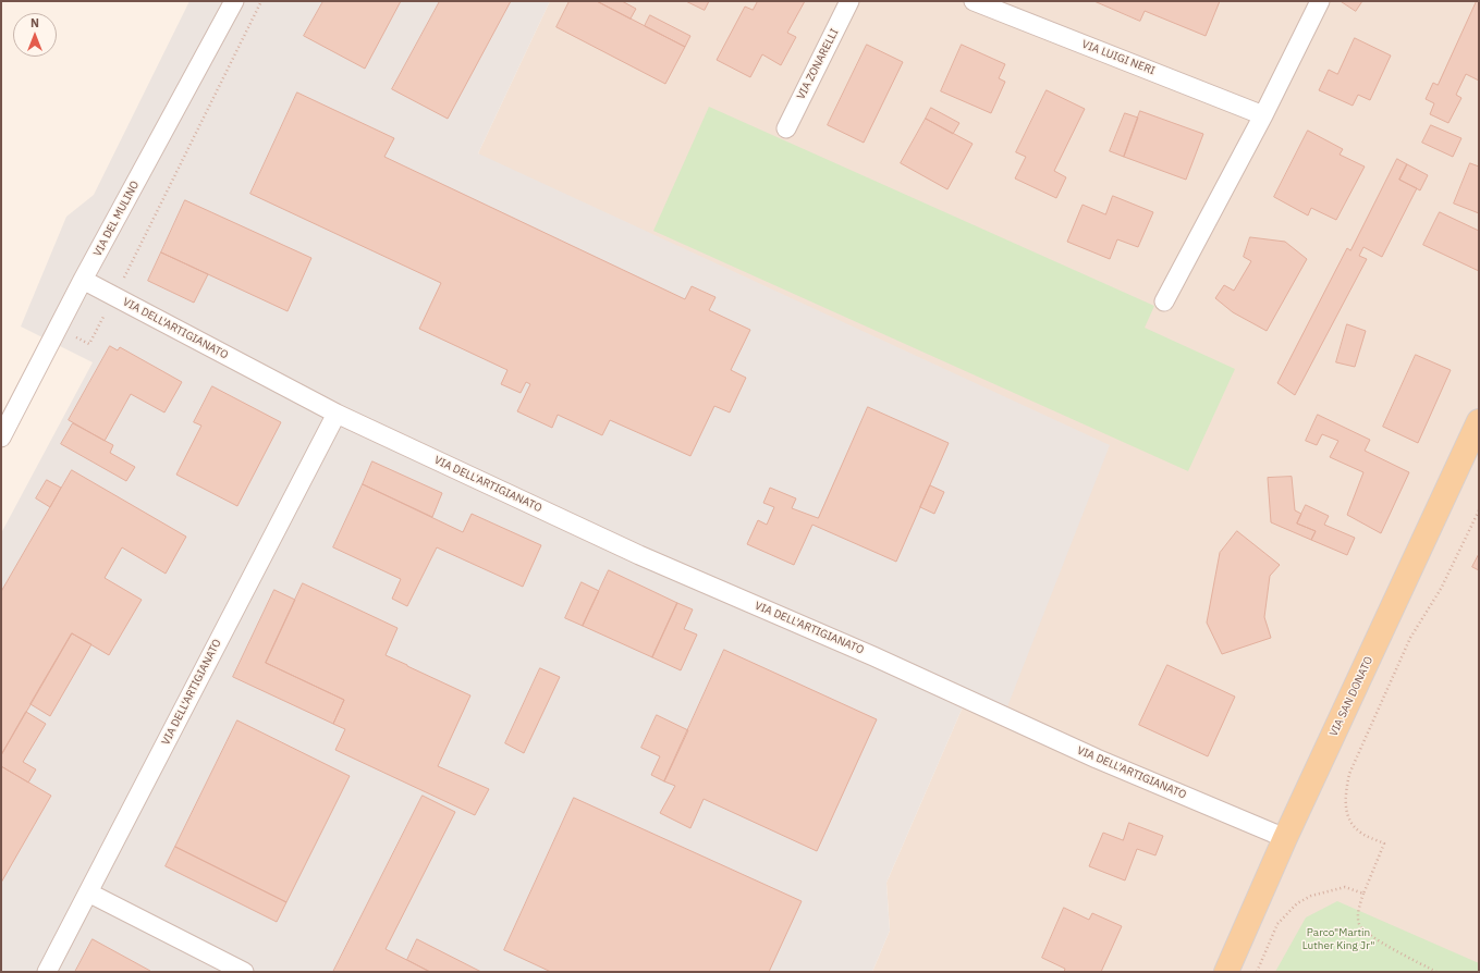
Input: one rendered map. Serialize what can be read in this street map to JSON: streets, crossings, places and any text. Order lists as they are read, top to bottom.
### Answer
{
  "streets": {
    "main road": ["VIA SAN DONATO"],
    "street": [
      "VIA LUIGI NERI",
      "VIA ZONARELLI",
      "VIA DEL MULINO",
      "VIA DELL'ARTIGIANATO"
    ]
  },
  "crossings": [
    ["VIA DEL MULINO", "VIA DELL'ARTIGIANATO"],
    ["VIA DELL'ARTIGIANATO", "VIA SAN DONATO"]
  ],
  "parks": ["Parco\"Martin Luther King Jr\""],
  "north": "top"
}
